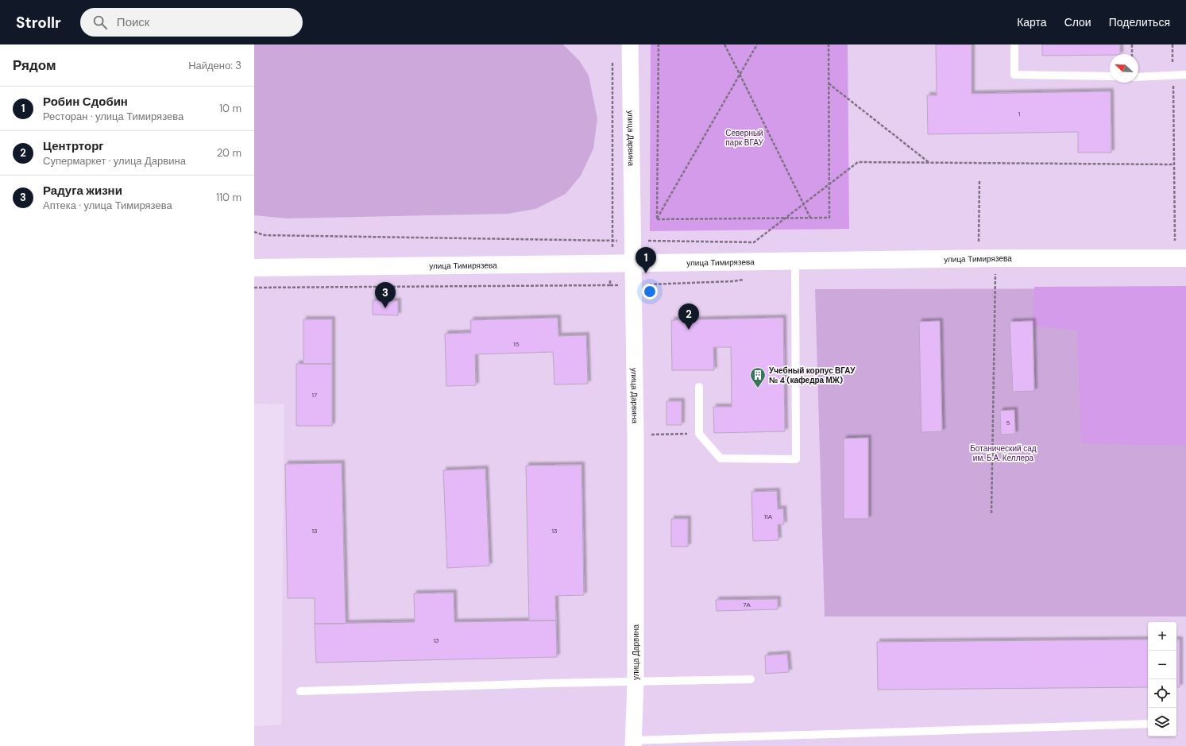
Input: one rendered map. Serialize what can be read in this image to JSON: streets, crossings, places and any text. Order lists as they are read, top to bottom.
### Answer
{
  "streets": {
    "main road": ["улица Тимирязева"],
    "street": ["улица Дарвина"]
  },
  "crossings": [
    ["улица Дарвина", "улица Тимирязева"]
  ],
  "parks": ["Северный парк ВГАУ", "Ботанический сад им. Б.А. Келлера"],
  "places": {
    "building": ["Учебный корпус ВГАУ № 4 (кафедра МЖ)"]
  },
  "house_numbers": [
    "1",
    "15",
    "17",
    "5",
    "11А",
    "13",
    "13",
    "7А",
    "13"
  ],
  "north": "top left",
  "page": {
    "header": "Strollr",
    "search": "Поиск",
    "nav": ["Карта", "Слои", "Поделиться"],
    "heading": ["Рядом", "Найдено: 3"],
    "list": [
      {
        "mark": "1",
        "name": "Робин Сдобин",
        "note": "Ресторан · улица Тимирязева",
        "value": "10 m"
      },
      {
        "mark": "2",
        "name": "Центрторг",
        "note": "Супермаркет · улица Дарвина",
        "value": "20 m"
      },
      {
        "mark": "3",
        "name": "Радуга жизни",
        "note": "Аптека · улица Тимирязева",
        "value": "110 m"
      }
    ],
    "pins": ["1", "3", "2"],
    "map_buttons": ["+", "−"]
  }
}
